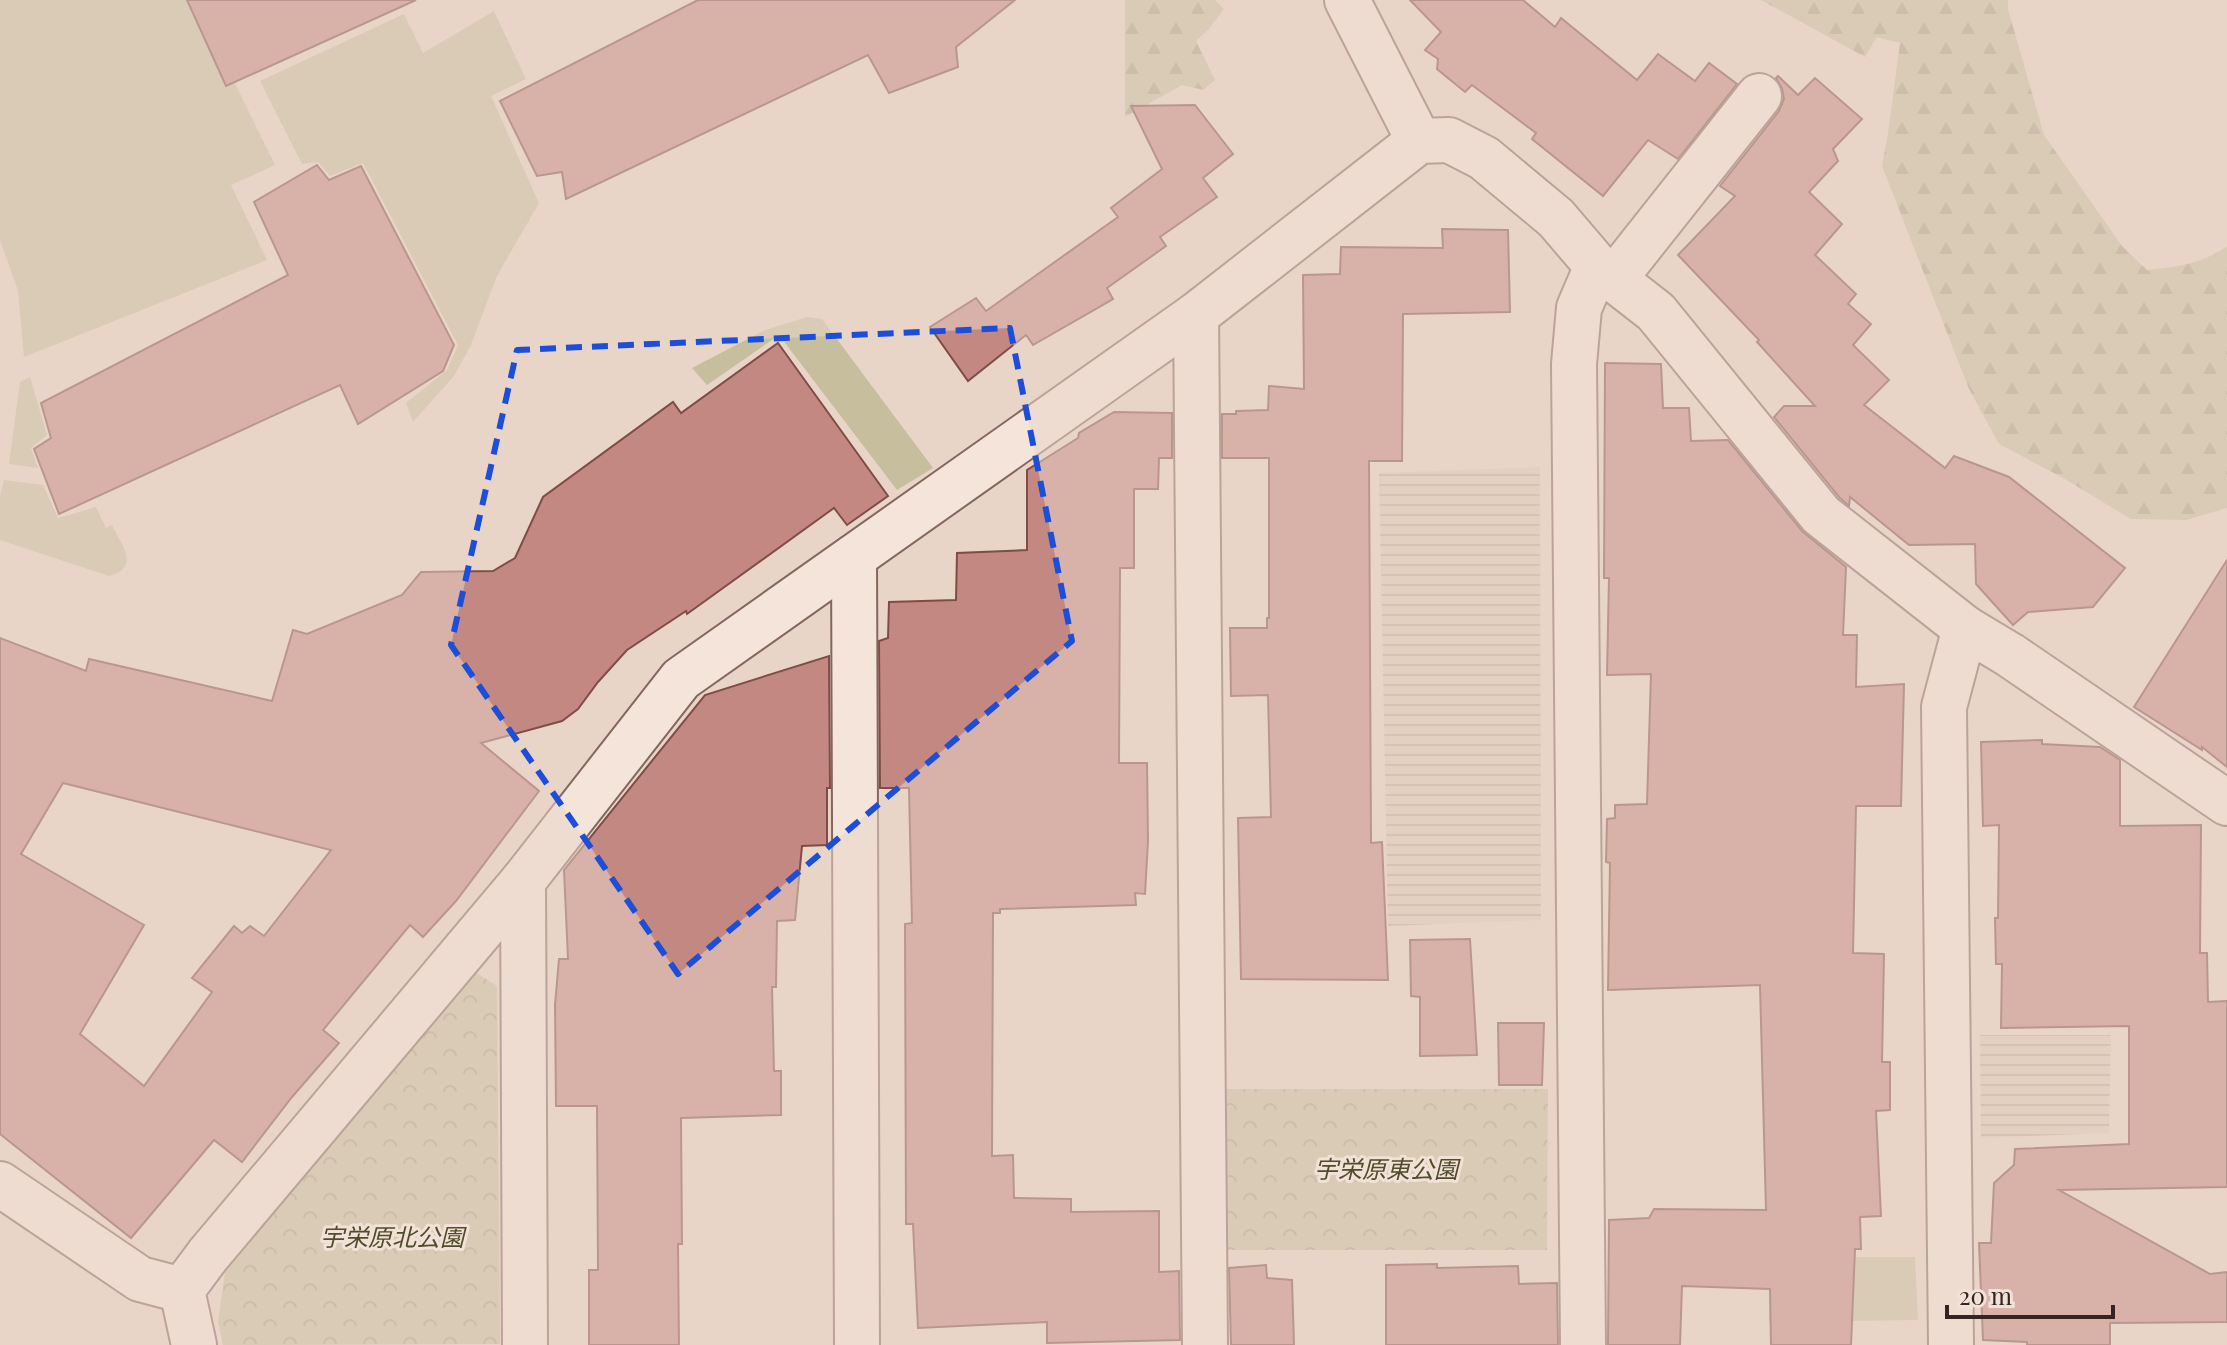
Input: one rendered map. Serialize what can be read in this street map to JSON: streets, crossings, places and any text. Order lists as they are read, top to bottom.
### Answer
{
  "parks": ["宇栄原東公園", "宇栄原北公園"],
  "scale_bar": "20 m"
}
